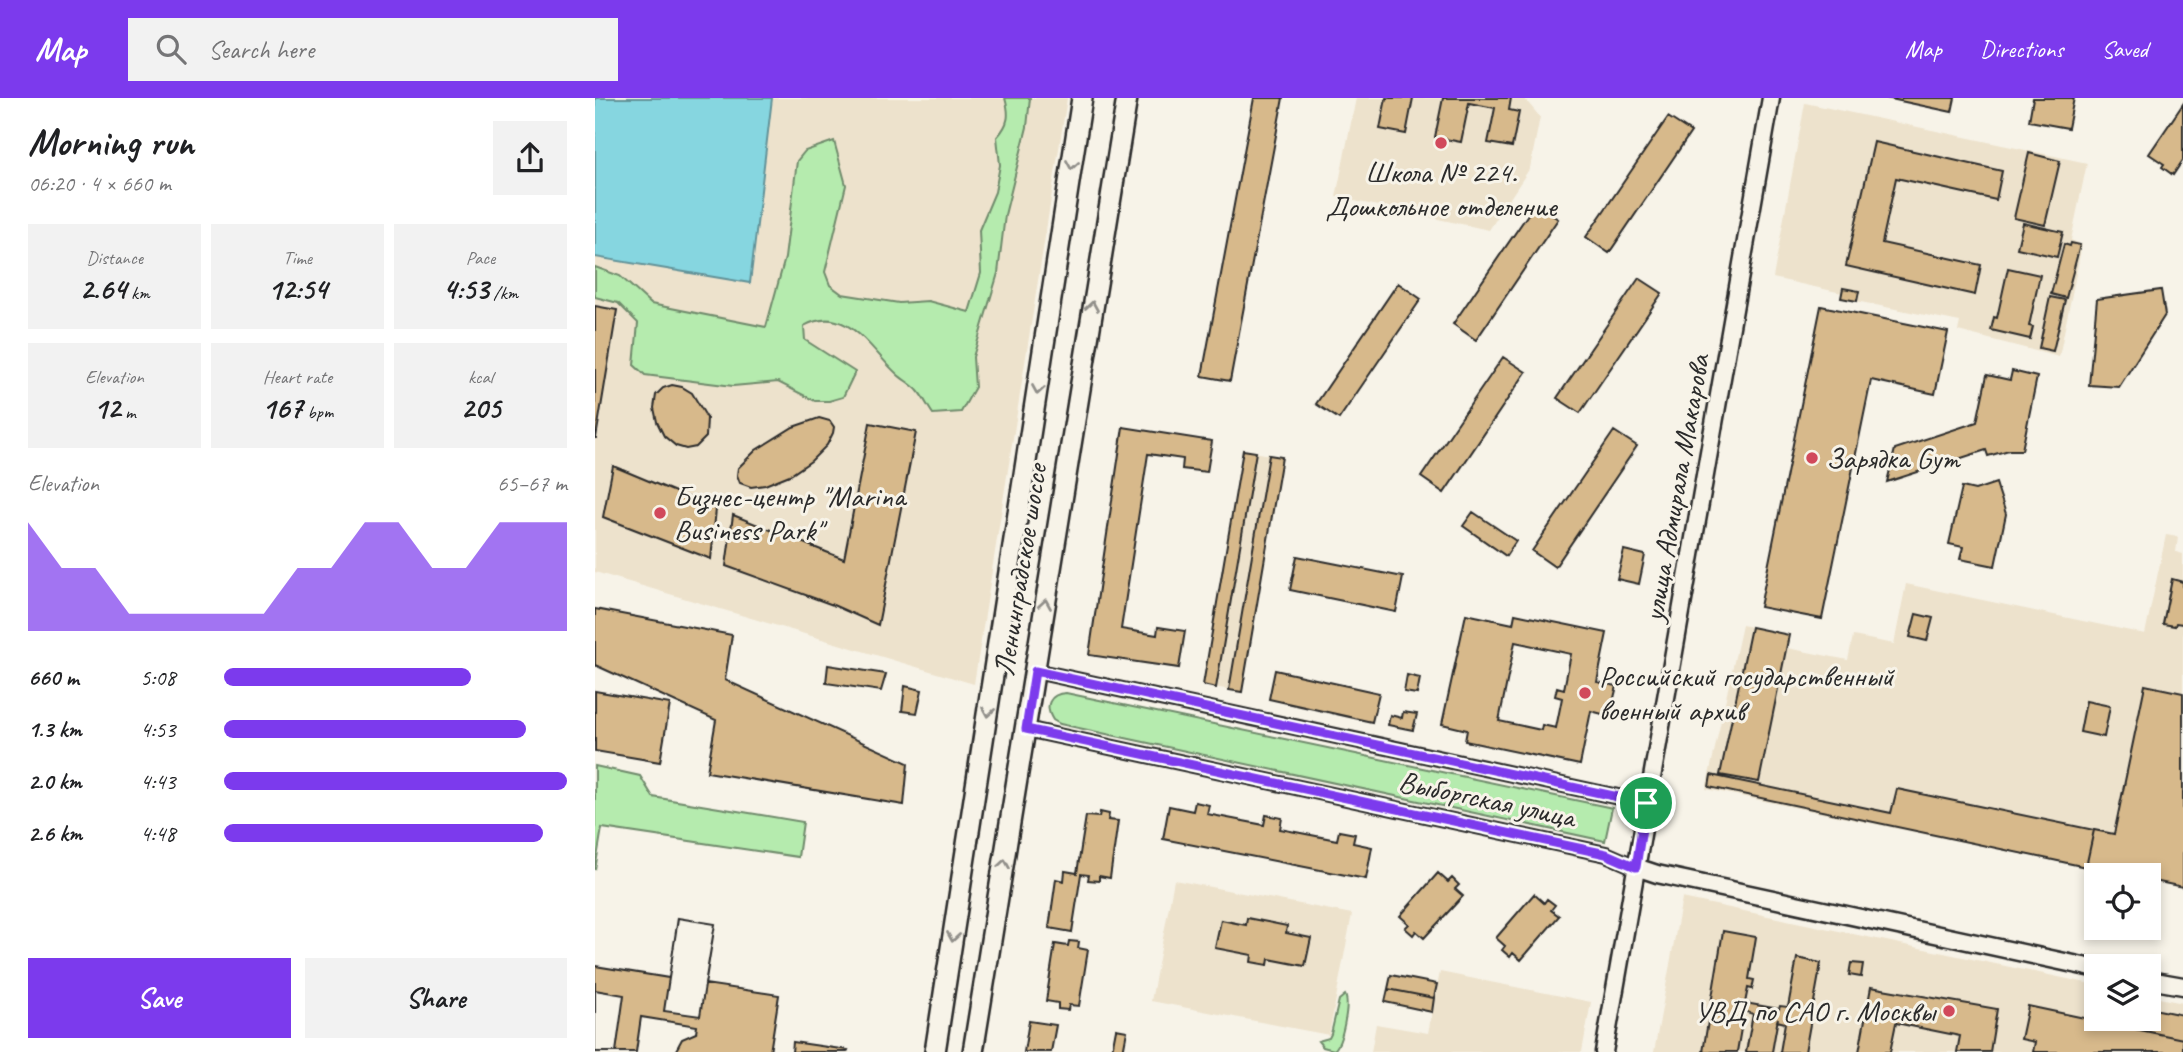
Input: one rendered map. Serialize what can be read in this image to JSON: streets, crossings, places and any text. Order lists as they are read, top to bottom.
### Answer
{
  "streets": {
    "main road": ["Ленинградское шоссе"],
    "street": ["улица Адмирала Макарова", "Выборгская улица"]
  },
  "crossings": [
    ["улица Адмирала Макарова", "Выборгская улица"],
    ["Ленинградское шоссе", "Выборгская улица"]
  ],
  "places": [
    "Школа № 224. Дошкольное отделение",
    "Зарядка Gym",
    "Бизнес-центр \"Marina Business Park\"",
    "Российский государственный военный архив",
    "УВД по САО г. Москвы"
  ],
  "page": {
    "header": "Map",
    "search": "Search here",
    "nav": ["Map", "Directions", "Saved"],
    "heading": ["Morning run", "06:20 · 4 × 660 m"],
    "stats": [
      ["Distance", "2.64 km"],
      ["Time", "12:54"],
      ["Pace", "4:53 /km"],
      ["Elevation", "12 m"],
      ["Heart rate", "167 bpm"],
      ["kcal", "205"]
    ],
    "chart": ["Elevation", "65–67 m"],
    "list": [
      {
        "name": "660 m",
        "note": "5:08"
      },
      {
        "name": "1.3 km",
        "note": "4:53"
      },
      {
        "name": "2.0 km",
        "note": "4:43"
      },
      {
        "name": "2.6 km",
        "note": "4:48"
      }
    ],
    "buttons": ["Save", "Share"]
  }
}
